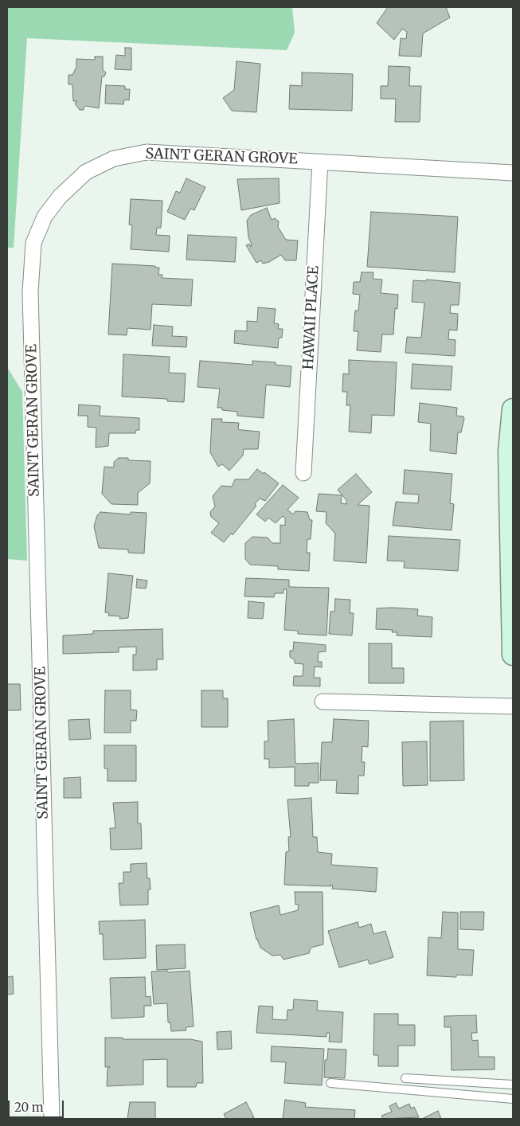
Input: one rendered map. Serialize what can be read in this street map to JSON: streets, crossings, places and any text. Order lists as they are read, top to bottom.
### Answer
{
  "streets": {
    "street": ["SAINT GERAN GROVE", "HAWAII PLACE"]
  },
  "crossings": [
    ["SAINT GERAN GROVE", "HAWAII PLACE"]
  ],
  "scale_bar": "20 m"
}
